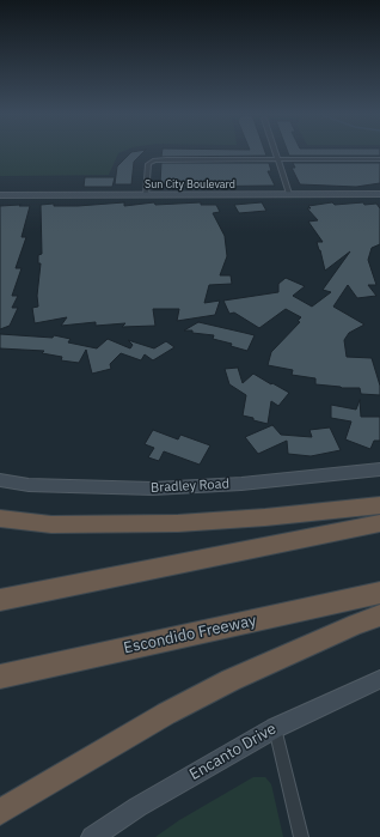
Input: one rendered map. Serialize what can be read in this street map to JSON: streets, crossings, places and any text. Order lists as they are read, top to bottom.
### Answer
{
  "streets": {
    "highway": ["Escondido Freeway"],
    "street": ["Sun City Boulevard", "Bradley Road", "Encanto Drive"]
  }
}
